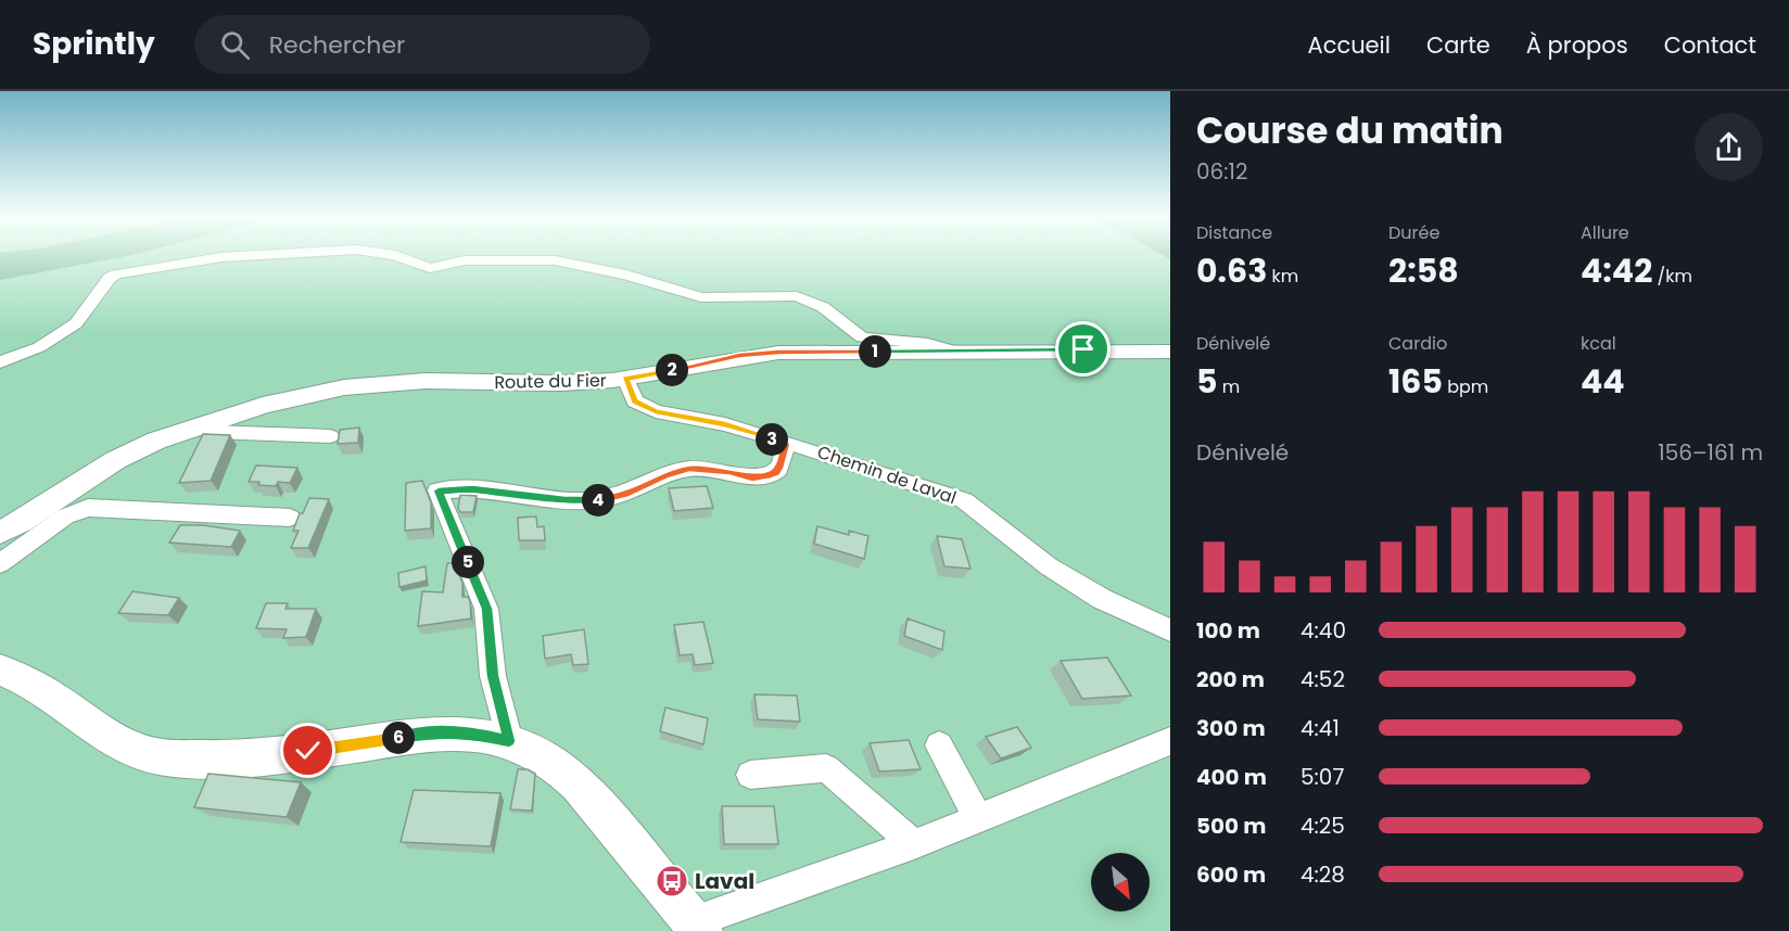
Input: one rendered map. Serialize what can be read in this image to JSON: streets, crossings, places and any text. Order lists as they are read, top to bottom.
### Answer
{
  "streets": {
    "main road": ["Route du Fier"],
    "street": ["Chemin de Laval"]
  },
  "crossings": [
    ["Route du Fier", "Chemin de Laval"]
  ],
  "places": {
    "bus stop": ["Laval"]
  },
  "north": "bottom right",
  "page": {
    "header": "Sprintly",
    "search": "Rechercher",
    "nav": [
      "Accueil",
      "Carte",
      "À propos",
      "Contact"
    ],
    "heading": ["Course du matin", "06:12"],
    "stats": [
      ["Distance", "0.63 km"],
      ["Durée", "2:58"],
      ["Allure", "4:42 /km"],
      ["Dénivelé", "5 m"],
      ["Cardio", "165 bpm"],
      ["kcal", "44"]
    ],
    "pins": [
      "1",
      "2",
      "3",
      "4",
      "5",
      "6"
    ],
    "chart": ["Dénivelé", "156–161 m"],
    "list": [
      {
        "name": "100 m",
        "note": "4:40"
      },
      {
        "name": "200 m",
        "note": "4:52"
      },
      {
        "name": "300 m",
        "note": "4:41"
      },
      {
        "name": "400 m",
        "note": "5:07"
      },
      {
        "name": "500 m",
        "note": "4:25"
      },
      {
        "name": "600 m",
        "note": "4:28"
      }
    ]
  }
}
